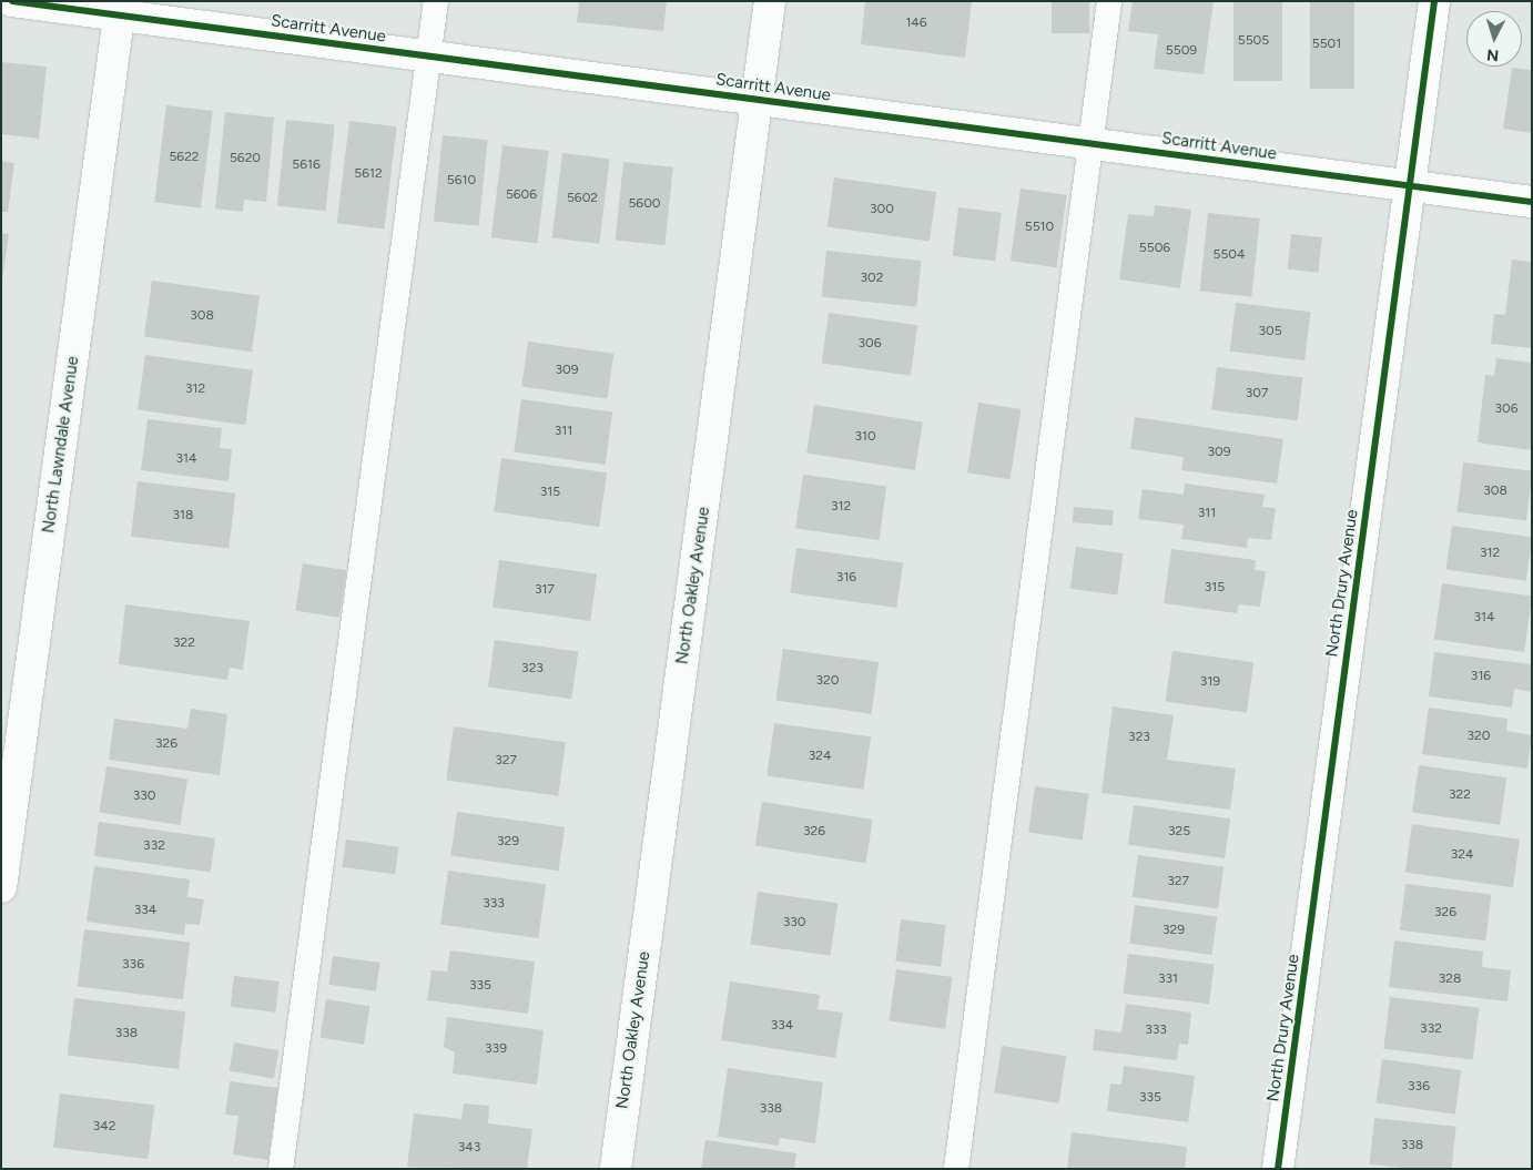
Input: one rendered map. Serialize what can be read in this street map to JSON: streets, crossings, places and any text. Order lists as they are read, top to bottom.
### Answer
{
  "streets": {
    "street": [
      "Scarritt Avenue",
      "North Lawndale Avenue",
      "North Drury Avenue",
      "North Oakley Avenue"
    ]
  },
  "crossings": [
    ["Scarritt Avenue", "North Lawndale Avenue"],
    ["Scarritt Avenue", "North Drury Avenue"],
    ["Scarritt Avenue", "North Oakley Avenue"]
  ],
  "house_numbers": [
    "146",
    "5505",
    "5501",
    "5509",
    "5622",
    "5620",
    "5616",
    "5612",
    "5610",
    "5606",
    "5602",
    "5600",
    "300",
    "5510",
    "5506",
    "5504",
    "302",
    "308",
    "305",
    "306",
    "309",
    "312",
    "307",
    "306",
    "311",
    "310",
    "309",
    "314",
    "308",
    "315",
    "312",
    "311",
    "318",
    "312",
    "316",
    "315",
    "317",
    "314",
    "322",
    "323",
    "316",
    "320",
    "319",
    "320",
    "323",
    "326",
    "324",
    "327",
    "322",
    "330",
    "326",
    "325",
    "329",
    "332",
    "324",
    "327",
    "333",
    "334",
    "326",
    "330",
    "329",
    "336",
    "331",
    "328",
    "335",
    "334",
    "332",
    "333",
    "338",
    "339",
    "336",
    "335",
    "338",
    "342",
    "338",
    "343"
  ],
  "north": "bottom"
}
